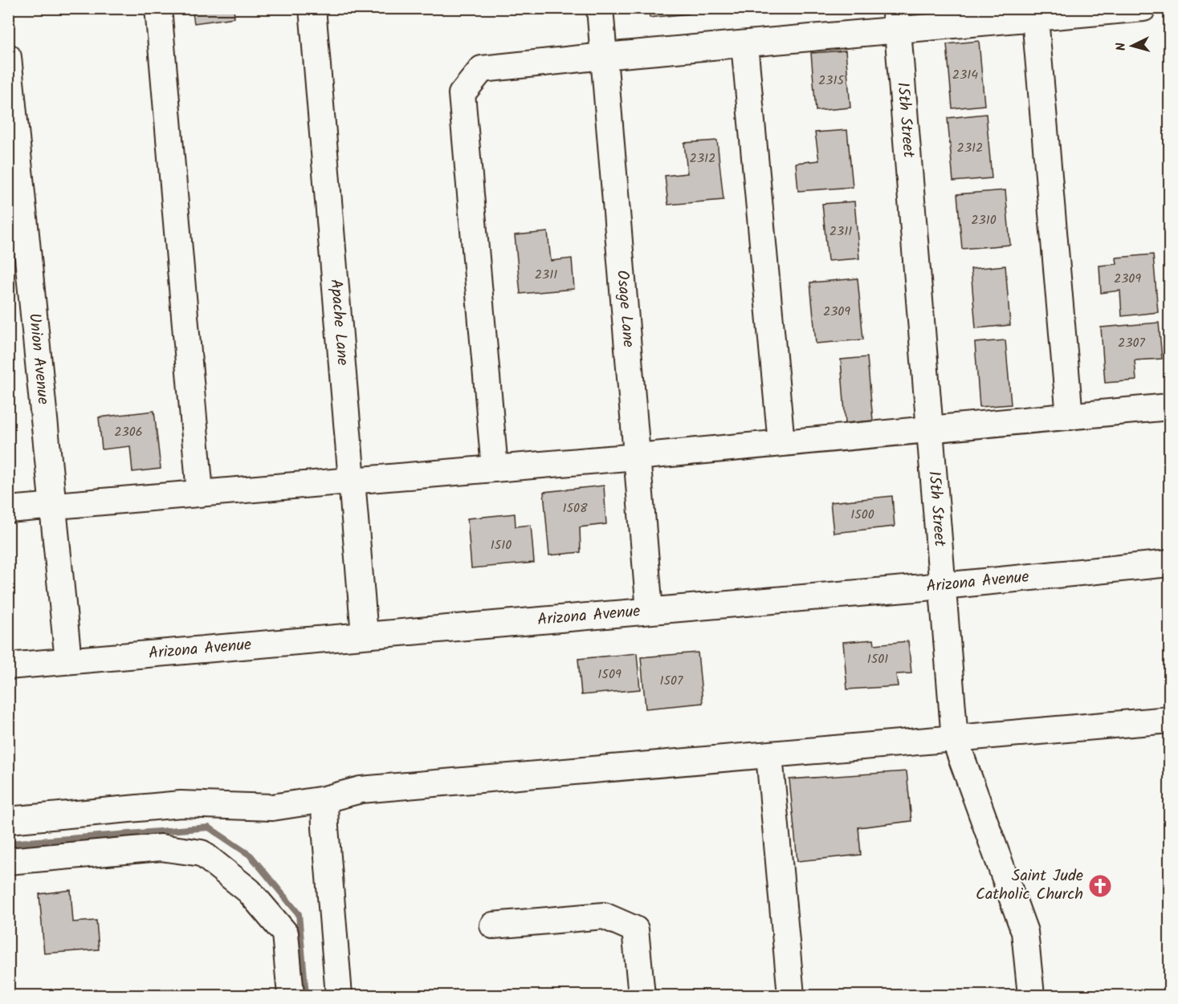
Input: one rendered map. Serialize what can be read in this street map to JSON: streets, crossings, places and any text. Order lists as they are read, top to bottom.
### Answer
{
  "streets": {
    "street": [
      "15th Street",
      "Osage Lane",
      "Apache Lane",
      "Union Avenue",
      "Arizona Avenue"
    ]
  },
  "crossings": [
    ["15th Street", "Arizona Avenue"],
    ["Osage Lane", "Arizona Avenue"],
    ["Apache Lane", "Arizona Avenue"],
    ["Union Avenue", "Arizona Avenue"]
  ],
  "places": {
    "church": ["Saint Jude Catholic Church"]
  },
  "house_numbers": [
    "2314",
    "2315",
    "2312",
    "2312",
    "2310",
    "2311",
    "2311",
    "2309",
    "2309",
    "2307",
    "2306",
    "1508",
    "1500",
    "1510",
    "1501",
    "1509",
    "1507"
  ],
  "north": "left"
}
